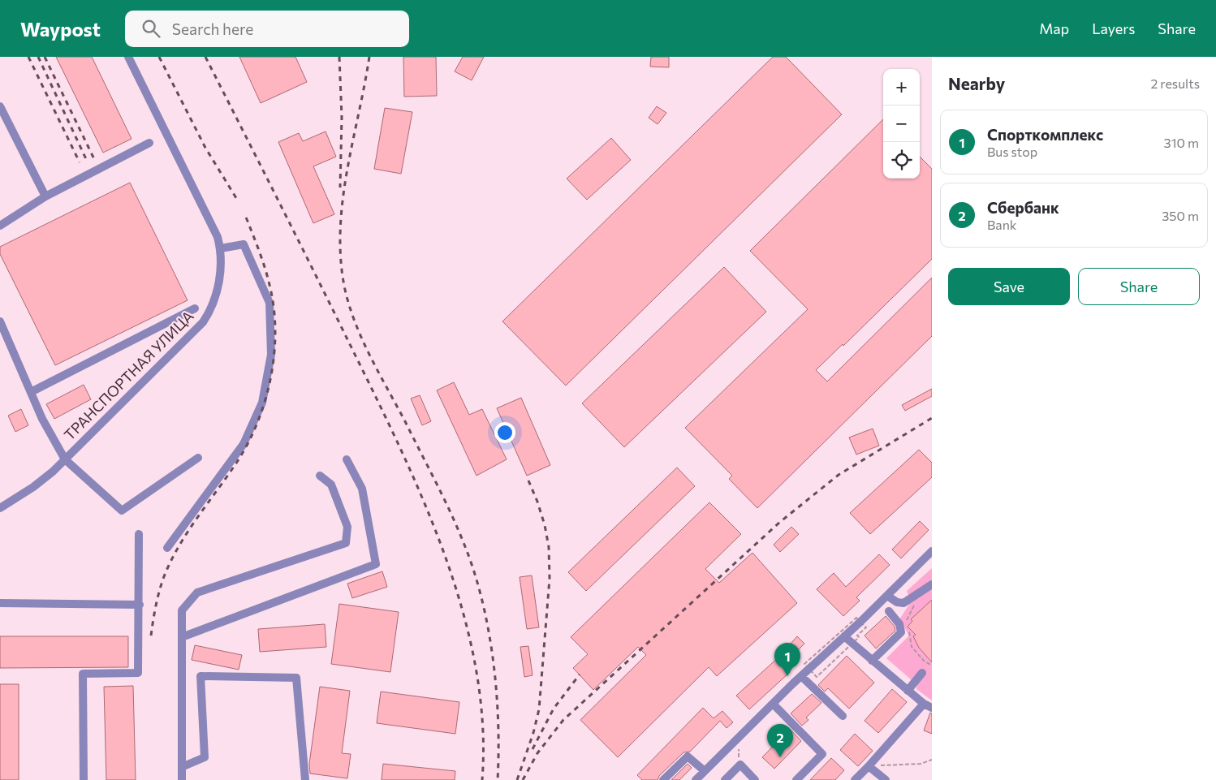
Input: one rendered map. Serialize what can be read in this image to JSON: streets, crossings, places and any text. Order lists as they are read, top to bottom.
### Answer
{
  "streets": {
    "street": ["ТРАНСПОРТНАЯ УЛИЦА"]
  },
  "page": {
    "header": "Waypost",
    "search": "Search here",
    "nav": ["Map", "Layers", "Share"],
    "heading": ["Nearby", "2 results"],
    "map_buttons": ["+", "−"],
    "list": [
      {
        "mark": "1",
        "name": "Спорткомплекс",
        "note": "Bus stop",
        "value": "310 m"
      },
      {
        "mark": "2",
        "name": "Сбербанк",
        "note": "Bank",
        "value": "350 m"
      }
    ],
    "buttons": ["Save", "Share"],
    "pins": ["1", "2"]
  }
}
